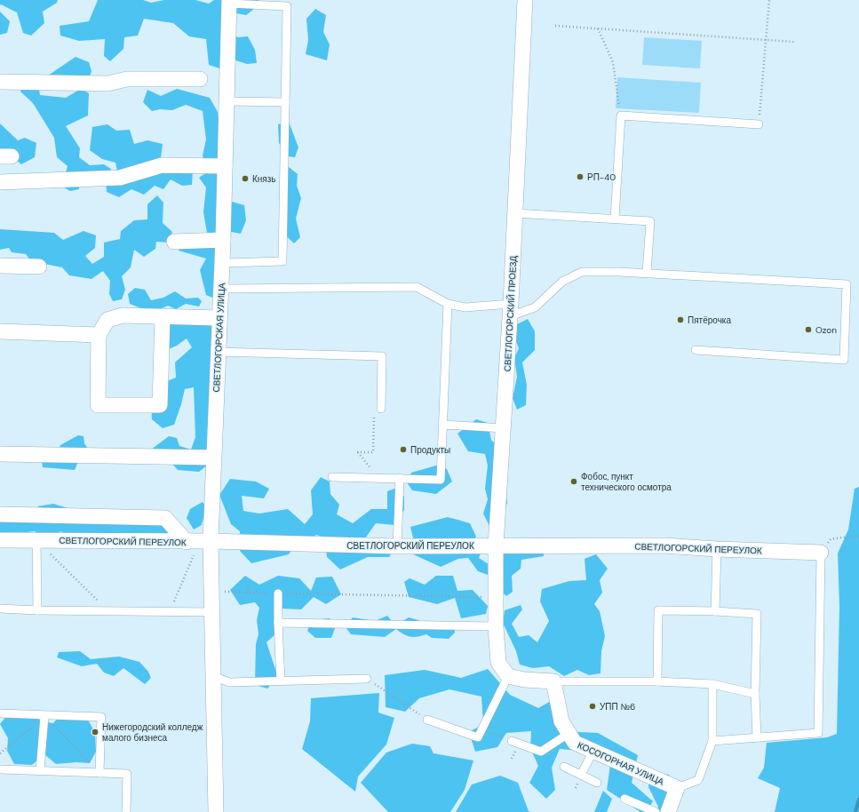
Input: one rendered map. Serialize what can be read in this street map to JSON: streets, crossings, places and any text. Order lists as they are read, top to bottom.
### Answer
{
  "streets": {
    "street": [
      "СВЕТЛОГОРСКИЙ ПРОЕЗД",
      "СВЕТЛОГОРСКАЯ УЛИЦА",
      "СВЕТЛОГОРСКИЙ ПЕРЕУЛОК",
      "КОСОГОРНАЯ УЛИЦА"
    ]
  },
  "crossings": [
    ["СВЕТЛОГОРСКИЙ ПРОЕЗД", "СВЕТЛОГОРСКИЙ ПЕРЕУЛОК"],
    ["СВЕТЛОГОРСКАЯ УЛИЦА", "СВЕТЛОГОРСКИЙ ПЕРЕУЛОК"]
  ],
  "places": [
    "РП-40",
    "Князь",
    "Пятёрочка",
    "Ozon",
    "Продукты",
    "Фобос, пункт технического осмотра",
    "УПП №6",
    "Нижегородский колледж малого бизнеса"
  ]
}
